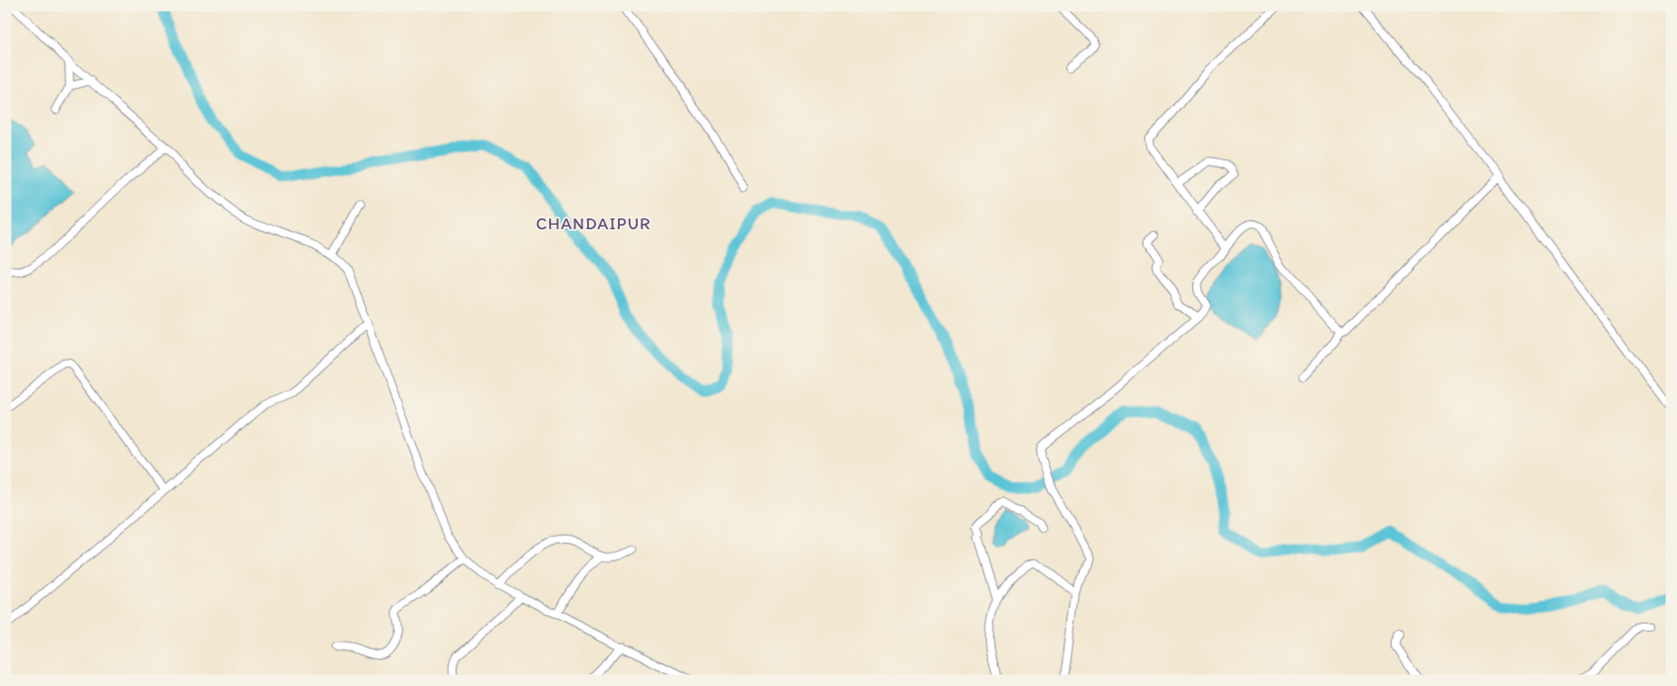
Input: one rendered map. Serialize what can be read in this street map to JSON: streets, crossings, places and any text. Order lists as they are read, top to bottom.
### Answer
{
  "districts": ["CHANDAIPUR"]
}
